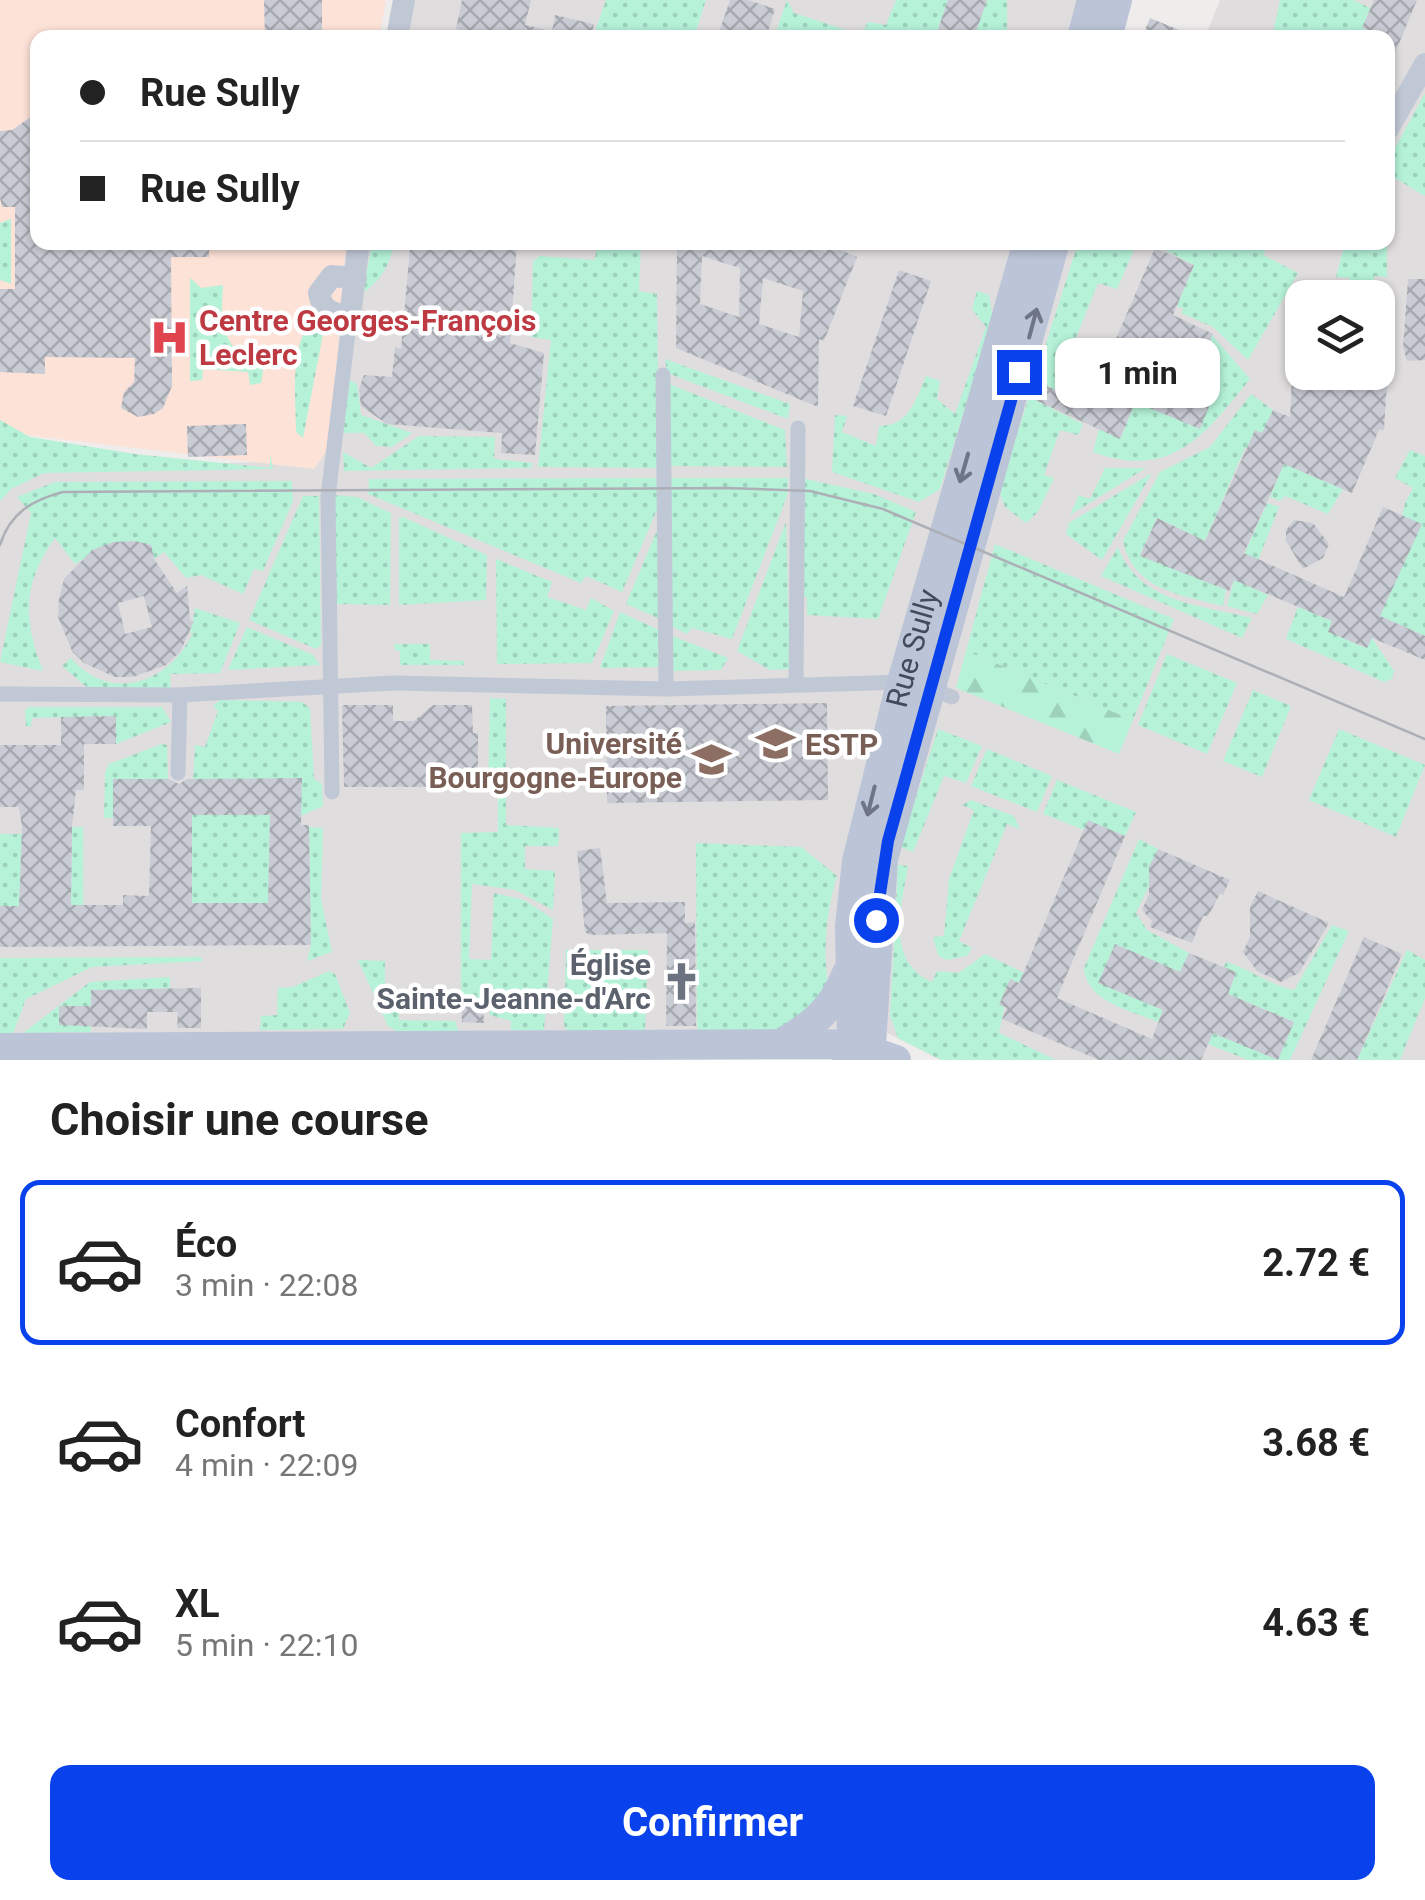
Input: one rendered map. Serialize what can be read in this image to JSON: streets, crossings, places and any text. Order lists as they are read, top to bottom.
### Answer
{
  "streets": {
    "main road": ["Rue Sully"]
  },
  "places": {
    "hospital": ["Centre Georges-François Leclerc"],
    "school or university": ["ESTP", "Université Bourgogne-Europe"],
    "church": ["Église Sainte-Jeanne-d'Arc"]
  },
  "page": {
    "banner": ["Rue Sully", "Rue Sully"],
    "bubble": "1 min",
    "heading": "Choisir une course",
    "list": [
      {
        "name": "Éco",
        "note": "3 min · 22:08",
        "value": "2.72 €"
      },
      {
        "name": "Confort",
        "note": "4 min · 22:09",
        "value": "3.68 €"
      },
      {
        "name": "XL",
        "note": "5 min · 22:10",
        "value": "4.63 €"
      }
    ],
    "buttons": "Confirmer"
  }
}
